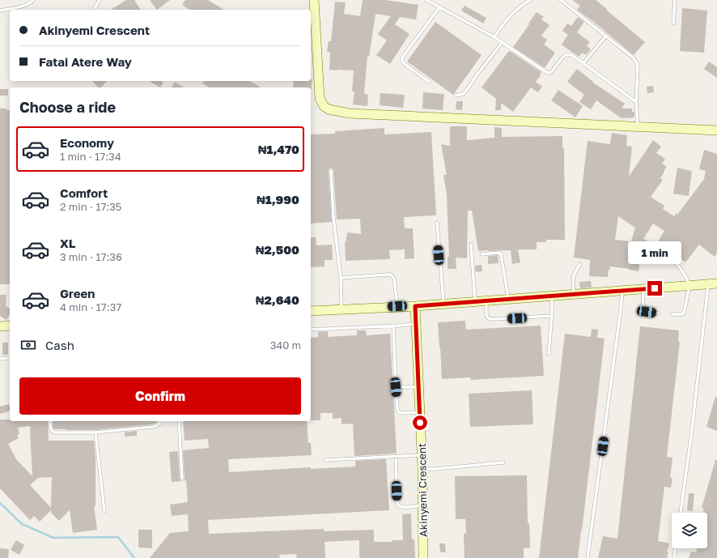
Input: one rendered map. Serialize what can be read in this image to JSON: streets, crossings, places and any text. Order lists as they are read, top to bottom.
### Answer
{
  "streets": {
    "street": ["Akinyemi Crescent"]
  },
  "page": {
    "banner": ["Akinyemi Crescent", "Fatai Atere Way"],
    "heading": "Choose a ride",
    "list": [
      {
        "name": "Economy",
        "note": "1 min · 17:34",
        "value": "₦1,470"
      },
      {
        "name": "Comfort",
        "note": "2 min · 17:35",
        "value": "₦1,990"
      },
      {
        "name": "XL",
        "note": "3 min · 17:36",
        "value": "₦2,500"
      },
      {
        "name": "Green",
        "note": "4 min · 17:37",
        "value": "₦2,640"
      }
    ],
    "bubble": "1 min",
    "pay": ["Cash", "340 m"],
    "buttons": "Confirm"
  }
}
